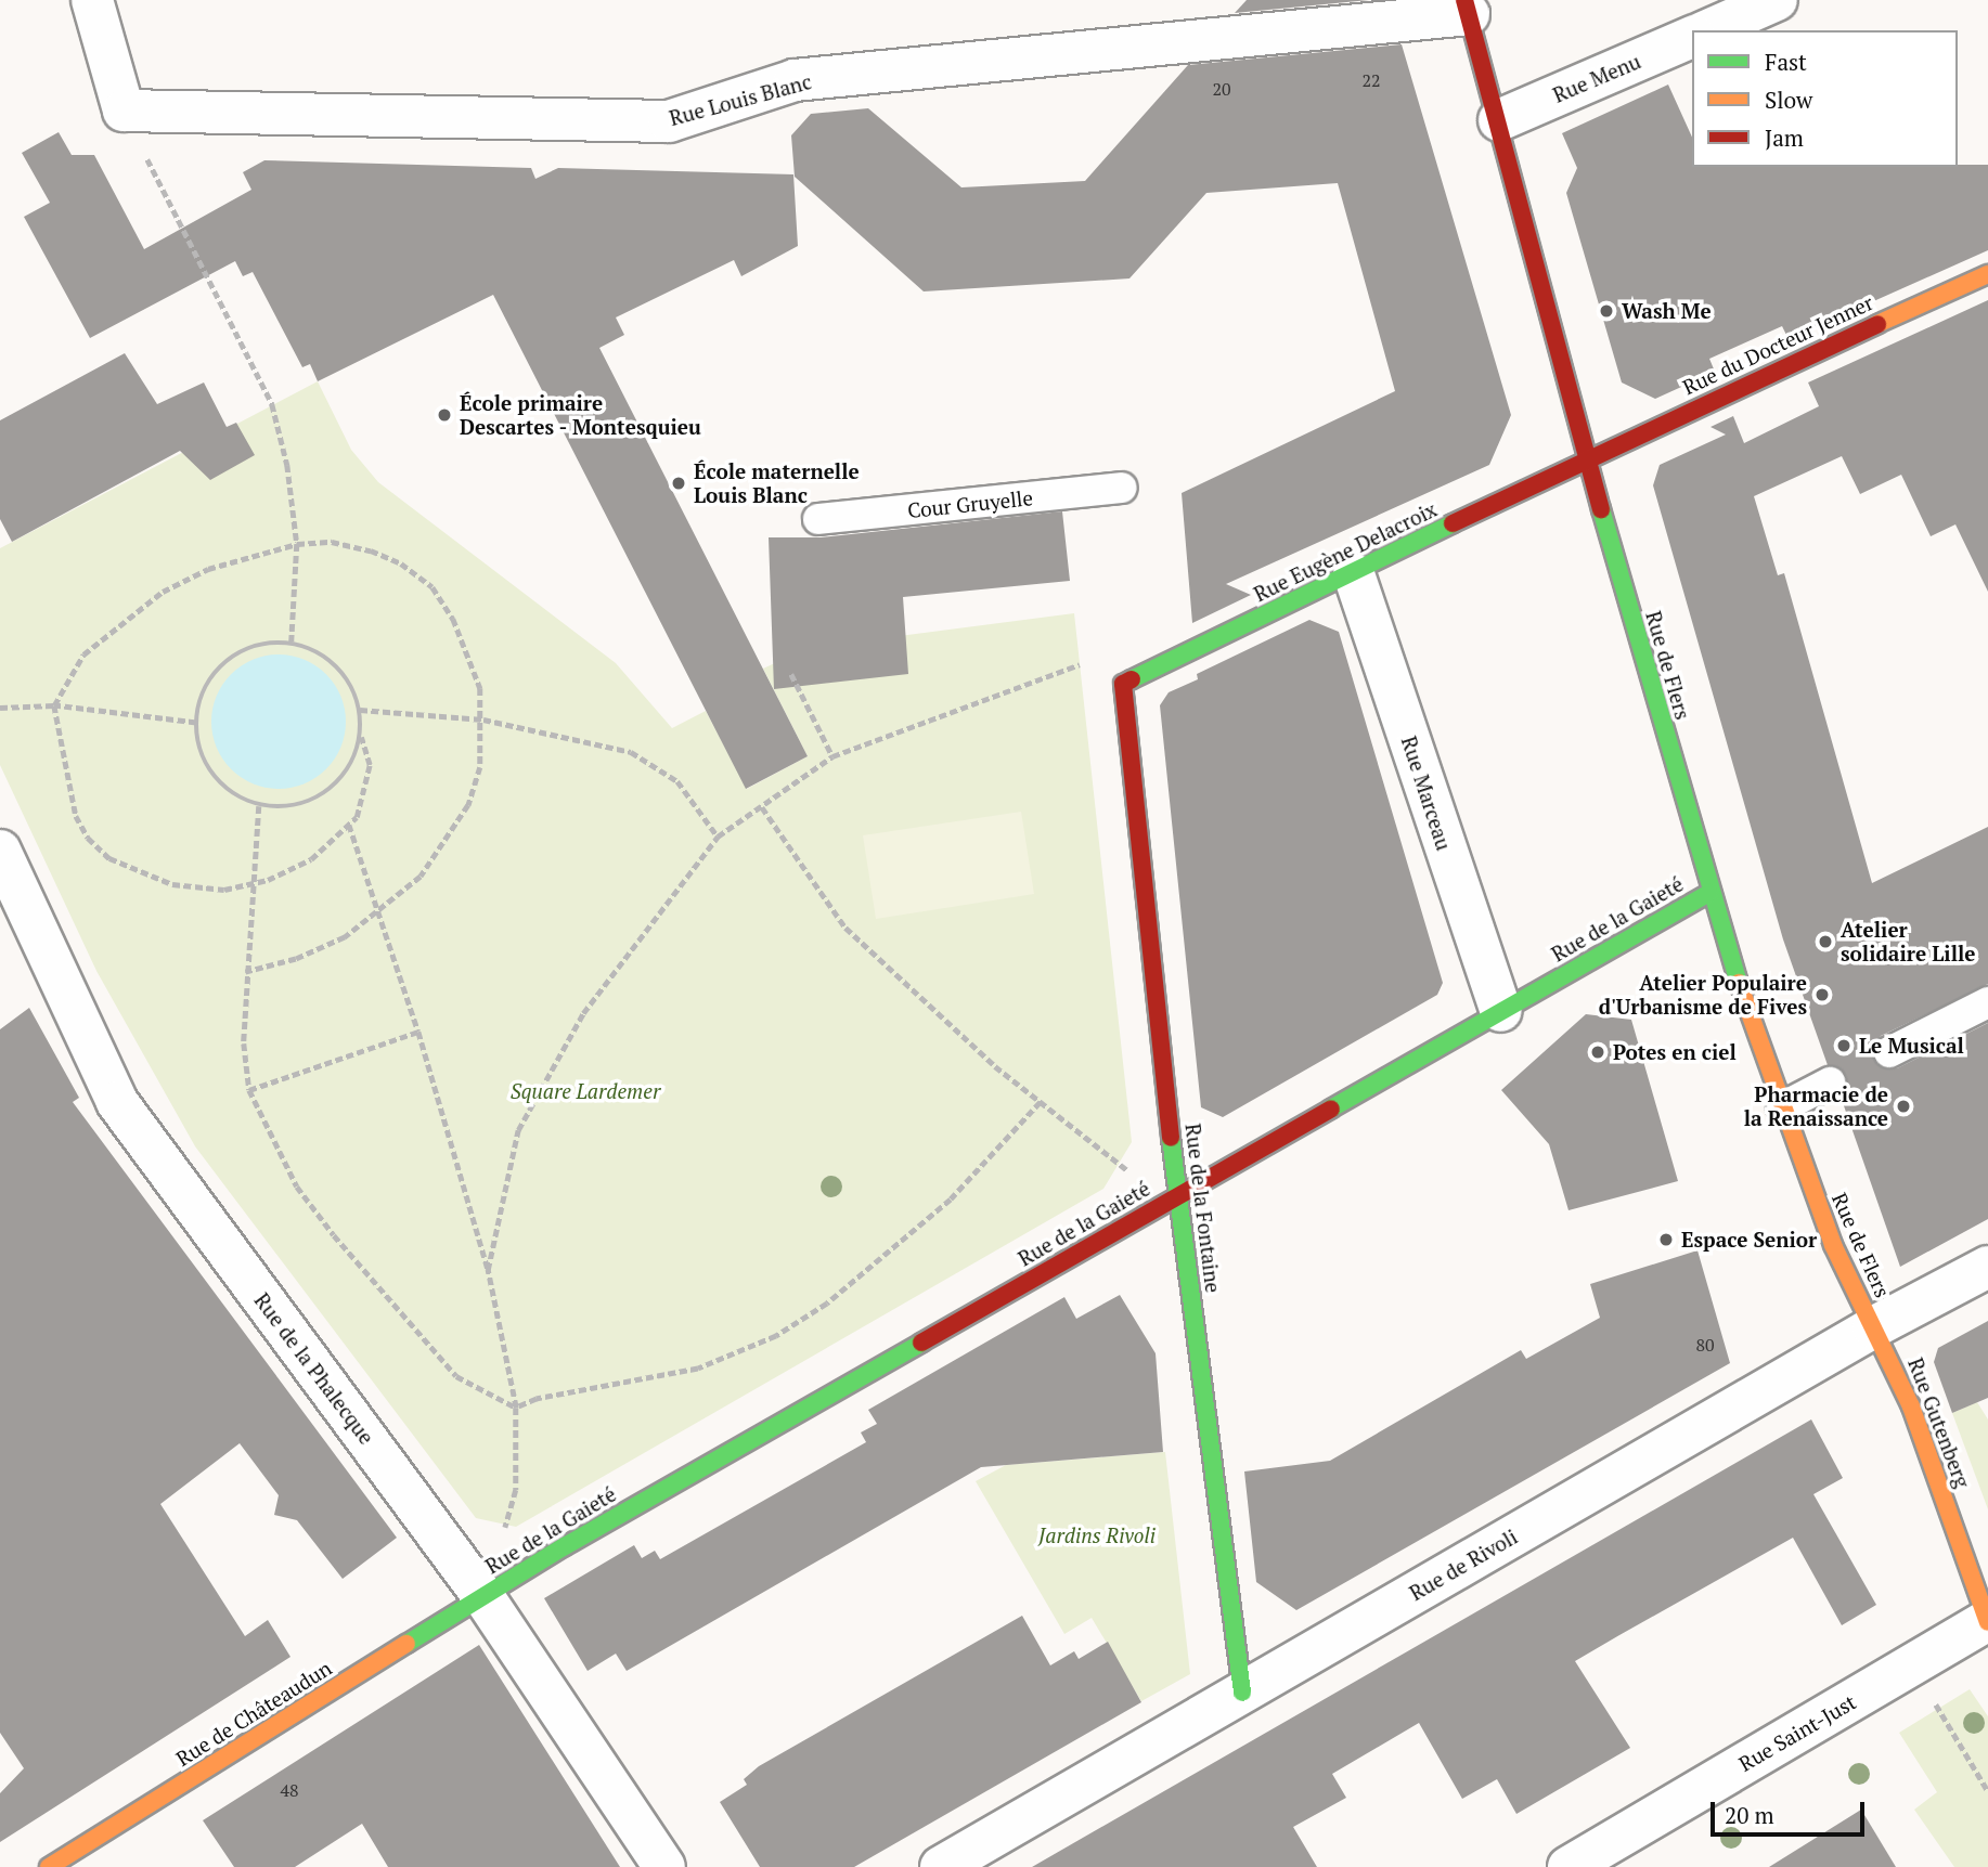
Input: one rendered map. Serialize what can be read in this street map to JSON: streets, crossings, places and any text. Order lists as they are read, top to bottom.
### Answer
{
  "streets": {
    "street": [
      "Rue Menu",
      "Rue Louis Blanc",
      "Rue du Docteur Jenner",
      "Rue Eugène Delacroix",
      "Rue de Flers",
      "Rue Marceau",
      "Rue de la Gaieté",
      "Rue de la Fontaine",
      "Rue de la Phalecque",
      "Rue Gutenberg",
      "Rue de Rivoli",
      "Rue de Châteaudun",
      "Rue Saint-Just"
    ],
    "lane": ["Cour Gruyelle"]
  },
  "crossings": [
    ["Rue Menu", "Rue de Flers"],
    ["Rue Louis Blanc", "Rue de Flers"],
    ["Rue du Docteur Jenner", "Rue Eugène Delacroix"],
    ["Rue du Docteur Jenner", "Rue de Flers"],
    ["Rue Eugène Delacroix", "Rue de Flers"],
    ["Rue Eugène Delacroix", "Rue Marceau"],
    ["Rue Eugène Delacroix", "Rue de la Fontaine"],
    ["Rue de Flers", "Rue de la Gaieté"],
    ["Rue de Flers", "Rue Gutenberg"],
    ["Rue de Flers", "Rue de Rivoli"],
    ["Rue Marceau", "Rue de la Gaieté"],
    ["Rue de la Gaieté", "Rue de la Fontaine"],
    ["Rue de la Gaieté", "Rue de la Phalecque"],
    ["Rue de la Gaieté", "Rue de Châteaudun"],
    ["Rue de la Fontaine", "Rue de Rivoli"],
    ["Rue de la Phalecque", "Rue de Châteaudun"],
    ["Rue Gutenberg", "Rue de Rivoli"],
    ["Rue Gutenberg", "Rue Saint-Just"]
  ],
  "parks": ["Square Lardemer", "Jardins Rivoli"],
  "places": [
    "Wash Me",
    "École primaire Descartes - Montesquieu",
    "École maternelle Louis Blanc",
    "Atelier solidaire Lille",
    "Atelier Populaire d'Urbanisme de Fives",
    "Le Musical",
    "Potes en ciel",
    "Pharmacie de la Renaissance",
    "Espace Senior"
  ],
  "house_numbers": [
    "22",
    "20",
    "80",
    "48"
  ],
  "legend": ["Fast", "Slow", "Jam"],
  "scale_bar": "20 m"
}
